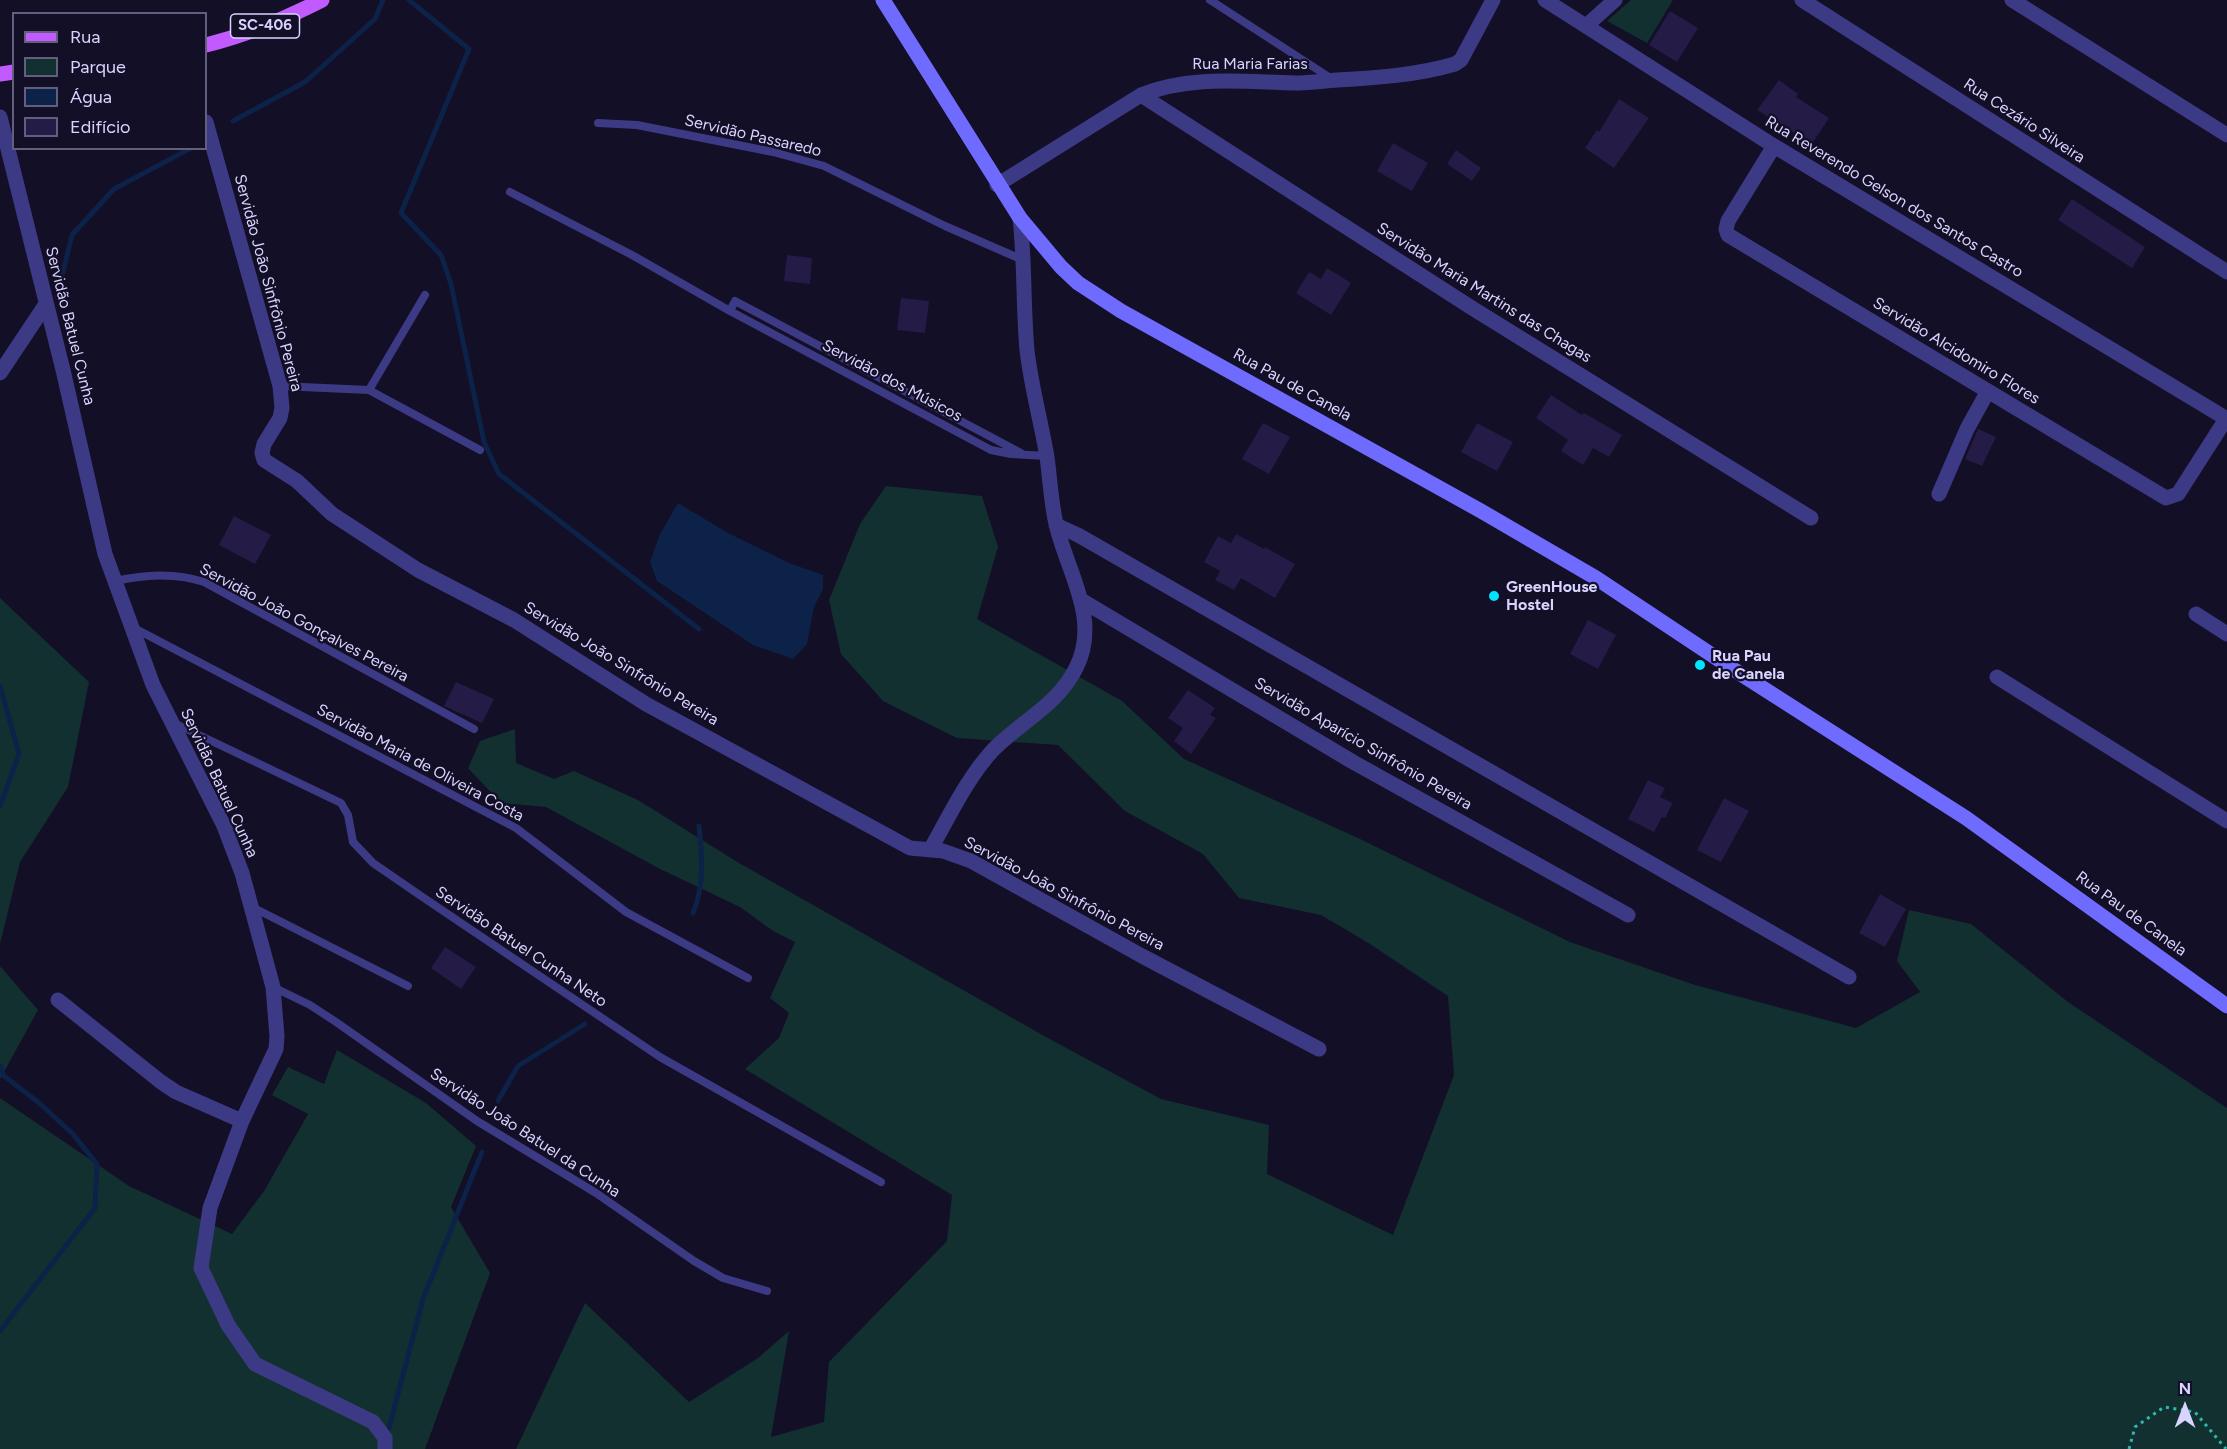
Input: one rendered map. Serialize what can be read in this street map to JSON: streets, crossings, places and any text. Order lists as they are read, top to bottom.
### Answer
{
  "streets": {
    "main road": ["SC-406"],
    "street": [
      "Rua Maria Farias",
      "Rua Cezário Silveira",
      "Rua Reverendo Gelson dos Santos Castro",
      "Servidão João Sinfrônio Pereira",
      "Servidão Maria Martins das Chagas",
      "Servidão Batuel Cunha",
      "Servidão Alcidomiro Flores",
      "Rua Pau de Canela",
      "Servidão Aparício Sinfrônio Pereira"
    ],
    "lane": [
      "Servidão Passaredo",
      "Servidão dos Músicos",
      "Servidão João Gonçalves Pereira",
      "Servidão Maria de Oliveira Costa",
      "Servidão Batuel Cunha Neto",
      "Servidão João Batuel da Cunha"
    ]
  },
  "crossings": [
    ["Rua Maria Farias", "Servidão Maria Martins das Chagas"],
    ["Rua Maria Farias", "Rua Pau de Canela"],
    ["Rua Reverendo Gelson dos Santos Castro", "Servidão Alcidomiro Flores"],
    ["Servidão Batuel Cunha", "Servidão João Gonçalves Pereira"],
    ["Servidão Batuel Cunha", "Servidão Maria de Oliveira Costa"],
    ["Servidão Batuel Cunha", "Servidão Batuel Cunha Neto"],
    ["Servidão Batuel Cunha", "Servidão João Batuel da Cunha"]
  ],
  "places": ["GreenHouse Hostel", "Rua Pau de Canela"],
  "legend": [
    "Rua",
    "Parque",
    "Água",
    "Edifício"
  ],
  "north": "top"
}
